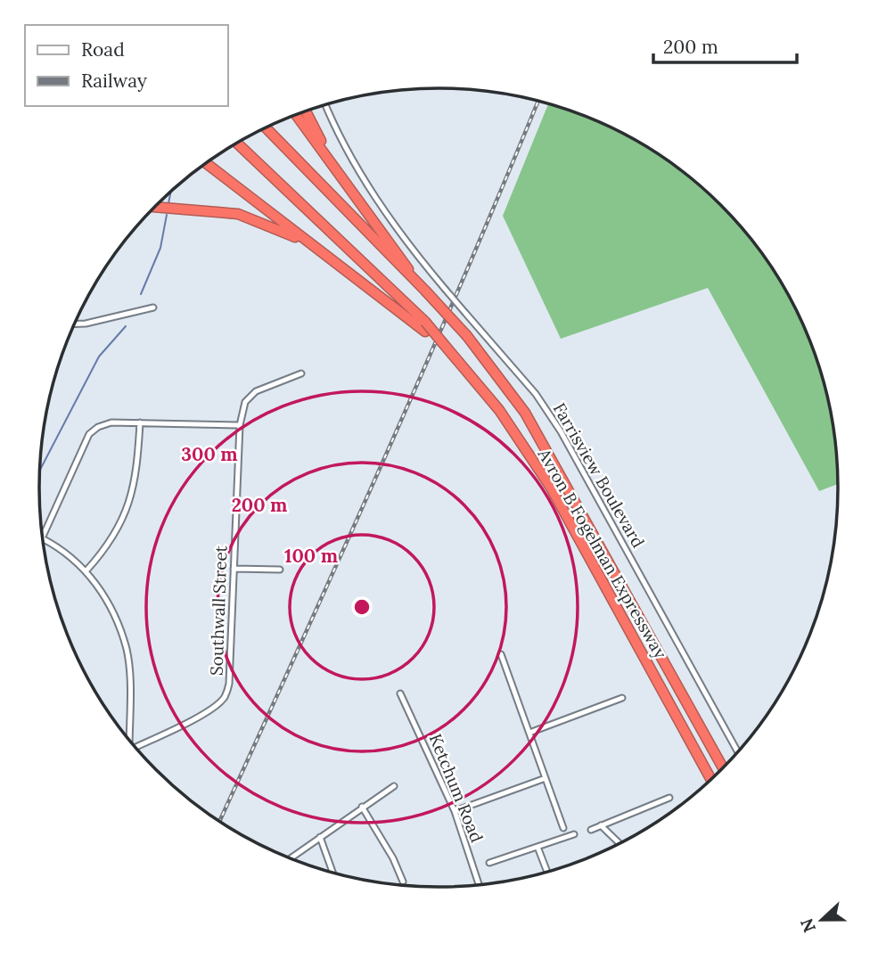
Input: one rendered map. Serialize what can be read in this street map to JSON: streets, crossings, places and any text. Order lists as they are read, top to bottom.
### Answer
{
  "streets": {
    "highway": ["Avron B Fogelman Expressway"],
    "street": ["Farrisview Boulevard", "Southwall Street", "Ketchum Road"]
  },
  "legend": ["Road", "Railway"],
  "scale_bar": "200 m",
  "north": "left",
  "rings": ["300 m", "200 m", "100 m"]
}
